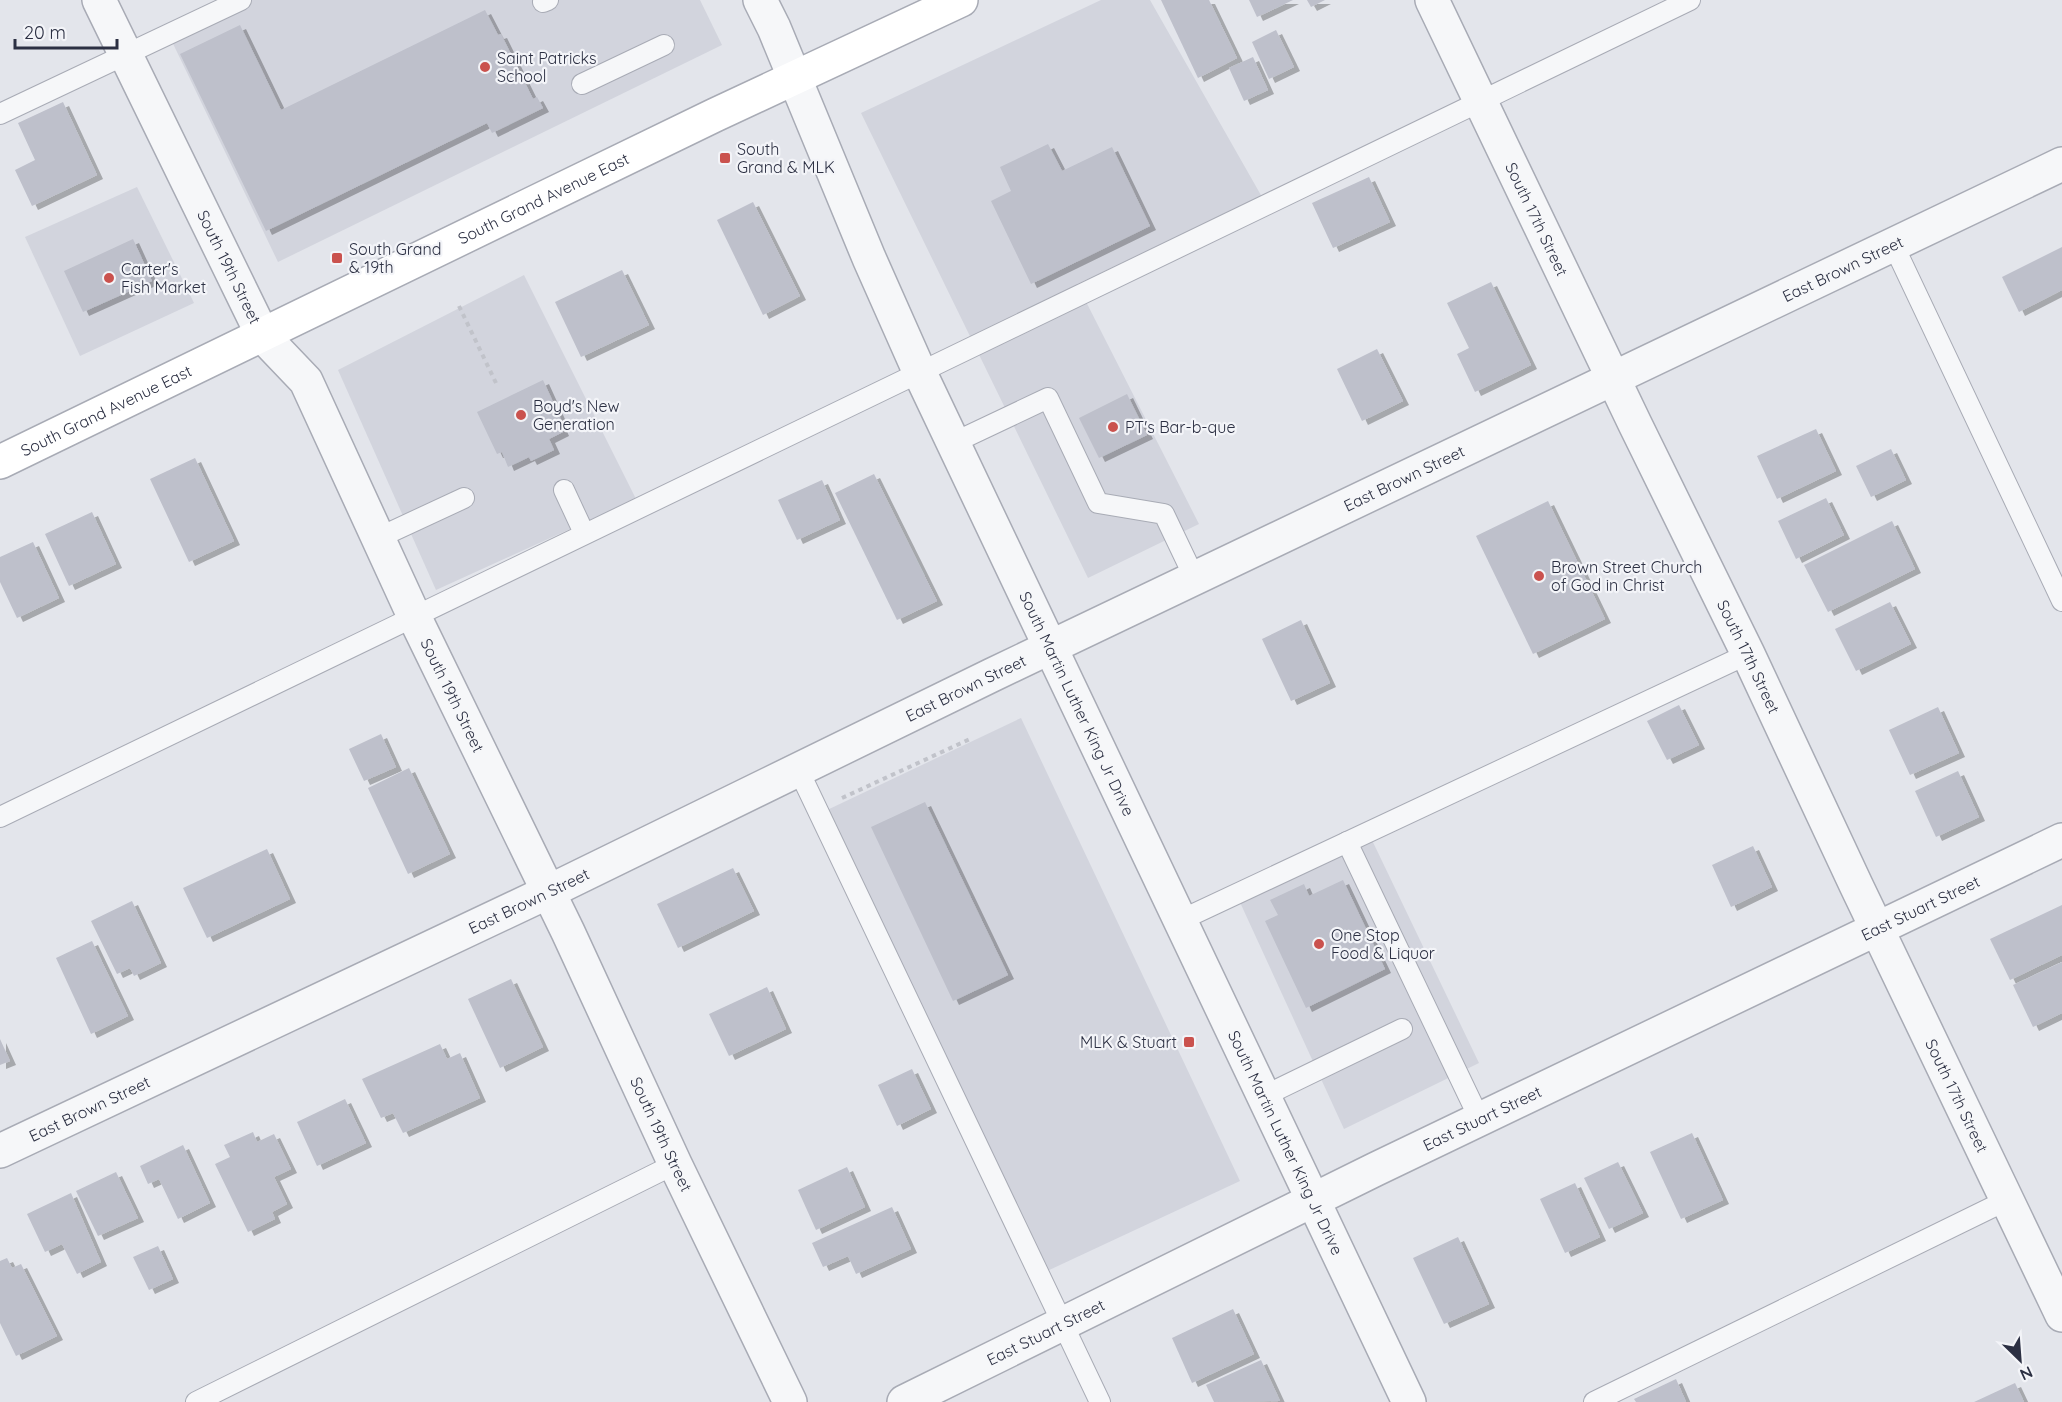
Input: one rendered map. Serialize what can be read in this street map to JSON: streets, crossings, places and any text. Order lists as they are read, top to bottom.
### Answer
{
  "streets": {
    "main road": ["South Grand Avenue East"],
    "street": [
      "South 17th Street",
      "South 19th Street",
      "East Brown Street",
      "South Martin Luther King Jr Drive",
      "East Stuart Street"
    ]
  },
  "crossings": [
    ["South Grand Avenue East", "South 19th Street"],
    ["South Grand Avenue East", "South Martin Luther King Jr Drive"],
    ["South 17th Street", "East Brown Street"],
    ["South 17th Street", "East Stuart Street"],
    ["South 19th Street", "East Brown Street"],
    ["East Brown Street", "South Martin Luther King Jr Drive"],
    ["South Martin Luther King Jr Drive", "East Stuart Street"]
  ],
  "places": {
    "other": [
      "Saint Patricks School",
      "Carter's Fish Market",
      "Boyd's New Generation",
      "PT's Bar-b-que",
      "Brown Street Church of God in Christ",
      "One Stop Food & Liquor"
    ],
    "transit": ["South Grand & MLK", "South Grand & 19th", "MLK & Stuart"]
  },
  "scale_bar": "20 m",
  "north": "bottom right"
}
